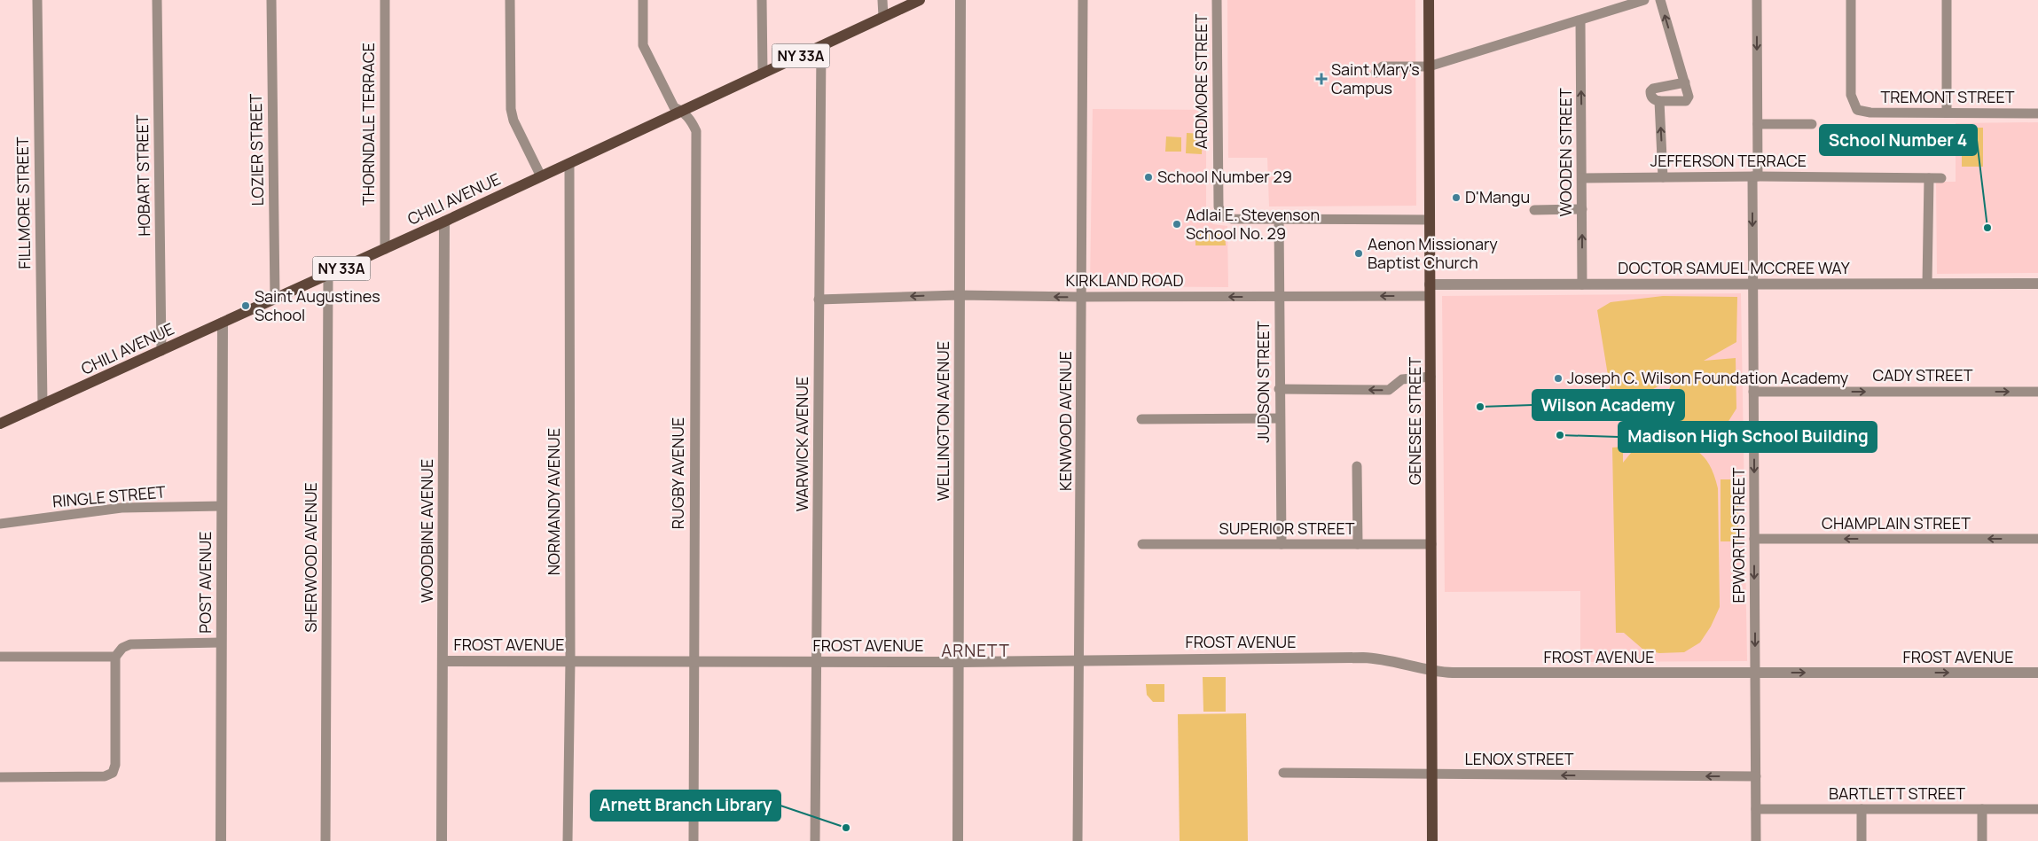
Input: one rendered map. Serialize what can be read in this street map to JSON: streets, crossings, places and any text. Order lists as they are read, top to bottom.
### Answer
{
  "streets": {
    "main road": ["NY 33A", "CHILI AVENUE", "GENESEE STREET"],
    "street": [
      "ARDMORE STREET",
      "TREMONT STREET",
      "THORNDALE TERRACE",
      "LOZIER STREET",
      "WOODEN STREET",
      "JEFFERSON TERRACE",
      "HOBART STREET",
      "FILLMORE STREET",
      "DOCTOR SAMUEL MCCREE WAY",
      "KIRKLAND ROAD",
      "CADY STREET",
      "JUDSON STREET",
      "WELLINGTON AVENUE",
      "KENWOOD AVENUE",
      "WARWICK AVENUE",
      "RUGBY AVENUE",
      "RINGLE STREET",
      "NORMANDY AVENUE",
      "CHAMPLAIN STREET",
      "SUPERIOR STREET",
      "WOODBINE AVENUE",
      "EPWORTH STREET",
      "SHERWOOD AVENUE",
      "POST AVENUE",
      "FROST AVENUE",
      "LENOX STREET",
      "BARTLETT STREET"
    ]
  },
  "crossings": [
    ["ARDMORE STREET", "JUDSON STREET"],
    ["THORNDALE TERRACE", "CHILI AVENUE"],
    ["LOZIER STREET", "CHILI AVENUE"],
    ["WOODEN STREET", "JEFFERSON TERRACE"],
    ["WOODEN STREET", "DOCTOR SAMUEL MCCREE WAY"],
    ["JEFFERSON TERRACE", "EPWORTH STREET"],
    ["HOBART STREET", "CHILI AVENUE"],
    ["CHILI AVENUE", "FILLMORE STREET"],
    ["CHILI AVENUE", "WARWICK AVENUE"],
    ["CHILI AVENUE", "RUGBY AVENUE"],
    ["CHILI AVENUE", "NORMANDY AVENUE"],
    ["CHILI AVENUE", "WOODBINE AVENUE"],
    ["CHILI AVENUE", "SHERWOOD AVENUE"],
    ["CHILI AVENUE", "POST AVENUE"],
    ["DOCTOR SAMUEL MCCREE WAY", "KIRKLAND ROAD"],
    ["DOCTOR SAMUEL MCCREE WAY", "GENESEE STREET"],
    ["DOCTOR SAMUEL MCCREE WAY", "EPWORTH STREET"],
    ["KIRKLAND ROAD", "JUDSON STREET"],
    ["KIRKLAND ROAD", "WELLINGTON AVENUE"],
    ["KIRKLAND ROAD", "KENWOOD AVENUE"],
    ["KIRKLAND ROAD", "GENESEE STREET"],
    ["KIRKLAND ROAD", "WARWICK AVENUE"],
    ["CADY STREET", "EPWORTH STREET"],
    ["JUDSON STREET", "SUPERIOR STREET"],
    ["WELLINGTON AVENUE", "FROST AVENUE"],
    ["KENWOOD AVENUE", "FROST AVENUE"],
    ["GENESEE STREET", "SUPERIOR STREET"],
    ["GENESEE STREET", "FROST AVENUE"],
    ["GENESEE STREET", "LENOX STREET"],
    ["WARWICK AVENUE", "FROST AVENUE"],
    ["RUGBY AVENUE", "FROST AVENUE"],
    ["RINGLE STREET", "POST AVENUE"],
    ["NORMANDY AVENUE", "FROST AVENUE"],
    ["CHAMPLAIN STREET", "EPWORTH STREET"],
    ["WOODBINE AVENUE", "FROST AVENUE"],
    ["EPWORTH STREET", "FROST AVENUE"],
    ["EPWORTH STREET", "LENOX STREET"],
    ["EPWORTH STREET", "BARTLETT STREET"]
  ],
  "one_way": [
    "KIRKLAND ROAD",
    "CADY STREET",
    "CHAMPLAIN STREET",
    "EPWORTH STREET",
    "LENOX STREET"
  ],
  "districts": ["ARNETT"],
  "places": {
    "health": ["Saint Mary's Campus"],
    "other": [
      "School Number 29",
      "D'Mangu",
      "Adlai E. Stevenson School No. 29",
      "School Number 4",
      "Aenon Missionary Baptist Church",
      "Saint Augustines School",
      "Joseph C. Wilson Foundation Academy",
      "Wilson Academy",
      "Madison High School Building",
      "Arnett Branch Library"
    ]
  }
}
